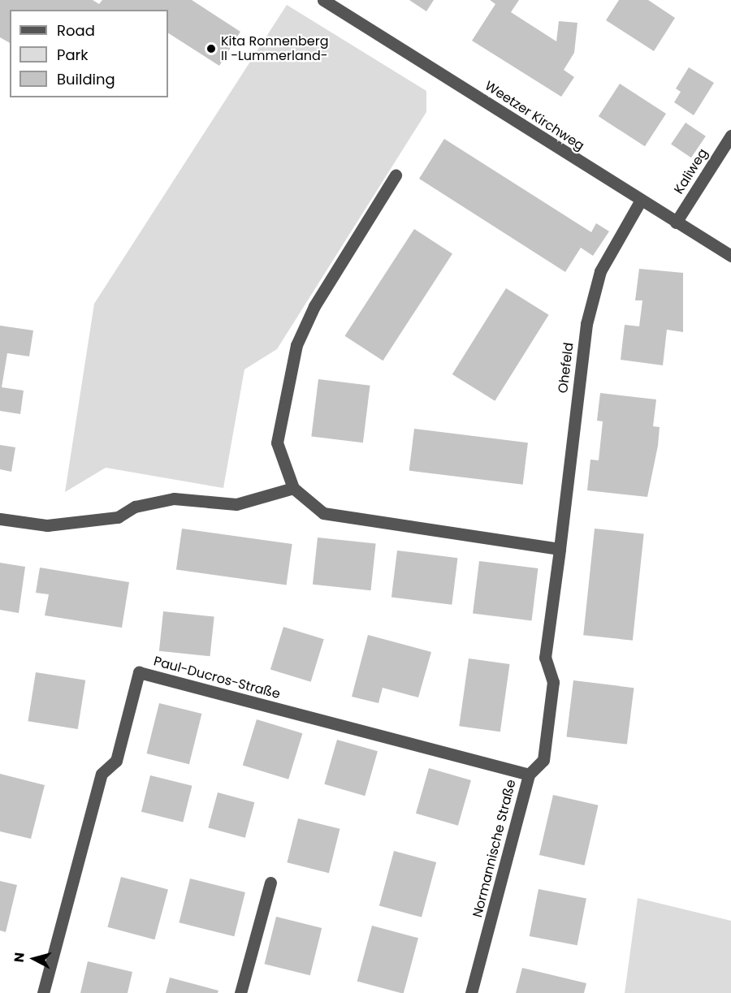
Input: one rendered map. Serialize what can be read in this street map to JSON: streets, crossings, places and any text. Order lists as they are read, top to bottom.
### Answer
{
  "streets": {
    "street": [
      "Weetzer Kirchweg",
      "Kaliweg",
      "Ohefeld",
      "Paul-Ducros-Straße",
      "Normannische Straße"
    ]
  },
  "crossings": [
    ["Weetzer Kirchweg", "Kaliweg"],
    ["Weetzer Kirchweg", "Ohefeld"],
    ["Ohefeld", "Normannische Straße"],
    ["Paul-Ducros-Straße", "Normannische Straße"]
  ],
  "places": ["Kita Ronnenberg II -Lummerland-"],
  "legend": ["Road", "Park", "Building"],
  "north": "left"
}
